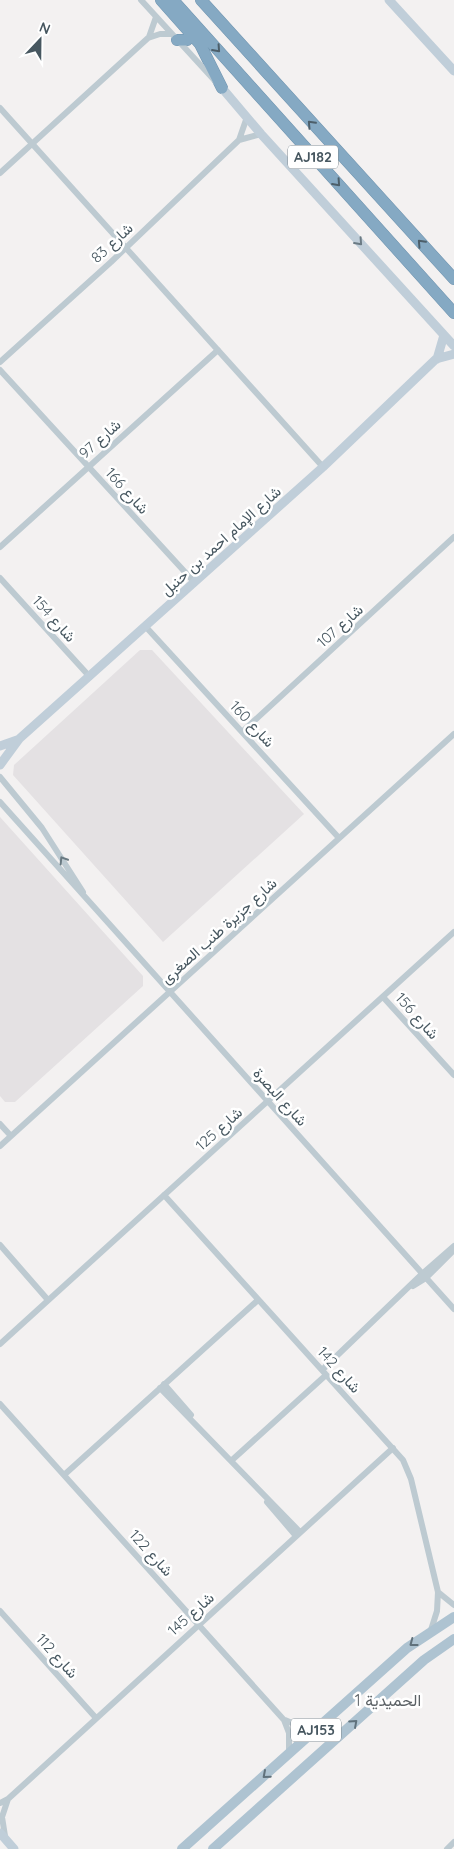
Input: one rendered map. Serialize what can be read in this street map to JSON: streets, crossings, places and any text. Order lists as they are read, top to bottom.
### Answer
{
  "streets": {
    "highway": ["AJ182"],
    "main road": ["AJ153"],
    "street": [
      "شارع 83",
      "شارع 97",
      "شارع 166",
      "شارع الإمام احمد بن حنبل",
      "شارع 154",
      "شارع 107",
      "شارع 160",
      "شارع جزيرة طنب الصغرى",
      "شارع 156",
      "شارع البصرة",
      "شارع 125",
      "شارع 142",
      "شارع 122",
      "شارع 145",
      "شارع 112"
    ]
  },
  "crossings": [
    ["شارع 97", "شارع 166"],
    ["شارع 166", "شارع الإمام احمد بن حنبل"],
    ["شارع الإمام احمد بن حنبل", "شارع 154"],
    ["شارع الإمام احمد بن حنبل", "شارع 160"],
    ["شارع 107", "شارع 160"],
    ["شارع 160", "شارع جزيرة طنب الصغرى"],
    ["شارع جزيرة طنب الصغرى", "شارع البصرة"],
    ["شارع 156", "شارع 125"],
    ["شارع البصرة", "شارع 125"],
    ["شارع 125", "شارع 142"],
    ["شارع 142", "شارع 145"],
    ["شارع 142", "AJ153"],
    ["شارع 122", "شارع 145"],
    ["شارع 145", "شارع 112"]
  ],
  "districts": ["الحميدية 1"],
  "north": "top"
}
